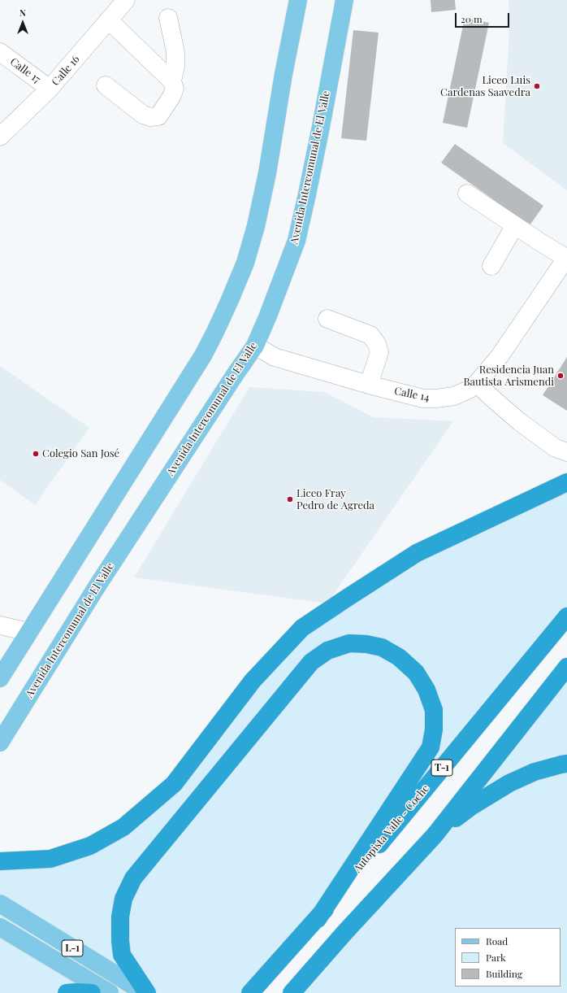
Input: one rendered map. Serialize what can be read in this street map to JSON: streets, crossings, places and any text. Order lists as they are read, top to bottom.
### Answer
{
  "streets": {
    "highway": ["T-1", "Autopista Valle - Coche"],
    "main road": ["Avenida Intercomunal de El Valle", "L-1"],
    "street": ["Calle 17", "Calle 16", "Calle 14"]
  },
  "crossings": [
    ["Calle 17", "Calle 16"],
    ["Avenida Intercomunal de El Valle", "Calle 14"]
  ],
  "places": [
    "Liceo Luis Cardenas Saavedra",
    "Residencia Juan Bautista Arismendi",
    "Colegio San José",
    "Liceo Fray Pedro de Agreda"
  ],
  "legend": ["Road", "Park", "Building"],
  "scale_bar": "20 m",
  "north": "top"
}
